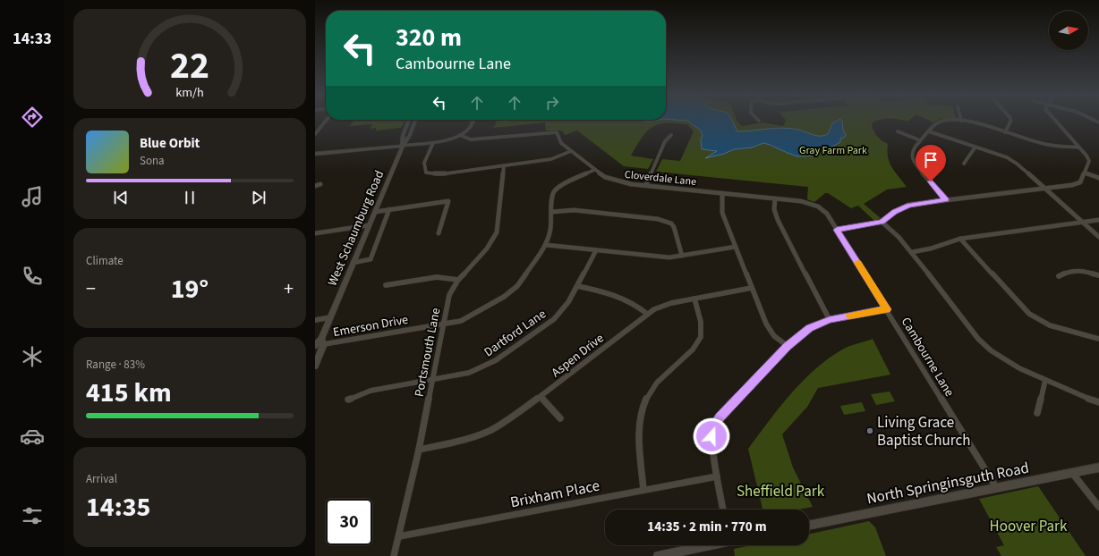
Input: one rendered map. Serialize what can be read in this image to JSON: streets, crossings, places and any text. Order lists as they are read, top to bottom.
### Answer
{
  "streets": {
    "street": [
      "Cloverdale Lane",
      "West Schaumburg Road",
      "Emerson Drive",
      "Dartford Lane",
      "Portsmouth Lane",
      "Aspen Drive",
      "Cambourne Lane",
      "North Springinsguth Road",
      "Brixham Place"
    ]
  },
  "crossings": [
    ["Cloverdale Lane", "Emerson Drive"],
    ["Cloverdale Lane", "Cambourne Lane"],
    ["West Schaumburg Road", "Emerson Drive"],
    ["Emerson Drive", "Portsmouth Lane"],
    ["Dartford Lane", "Portsmouth Lane"],
    ["Portsmouth Lane", "Aspen Drive"],
    ["Portsmouth Lane", "Brixham Place"],
    ["Cambourne Lane", "North Springinsguth Road"]
  ],
  "parks": ["Gray Farm Park", "Sheffield Park", "Hoover Park"],
  "places": ["Living Grace Baptist Church"],
  "north": "right",
  "page": {
    "tabs": "14:33",
    "turn": ["320 m", "Cambourne Lane"],
    "song": ["Blue Orbit", "Sona"],
    "tile": [
      "Climate",
      ["Range · 83%", "415 km"],
      ["Arrival", "14:35"]
    ],
    "heat": ["−", "19°", "+"],
    "limit": "30",
    "trip": "14:35 · 2 min · 770 m",
    "gauge": ["22", "km/h"]
  }
}
